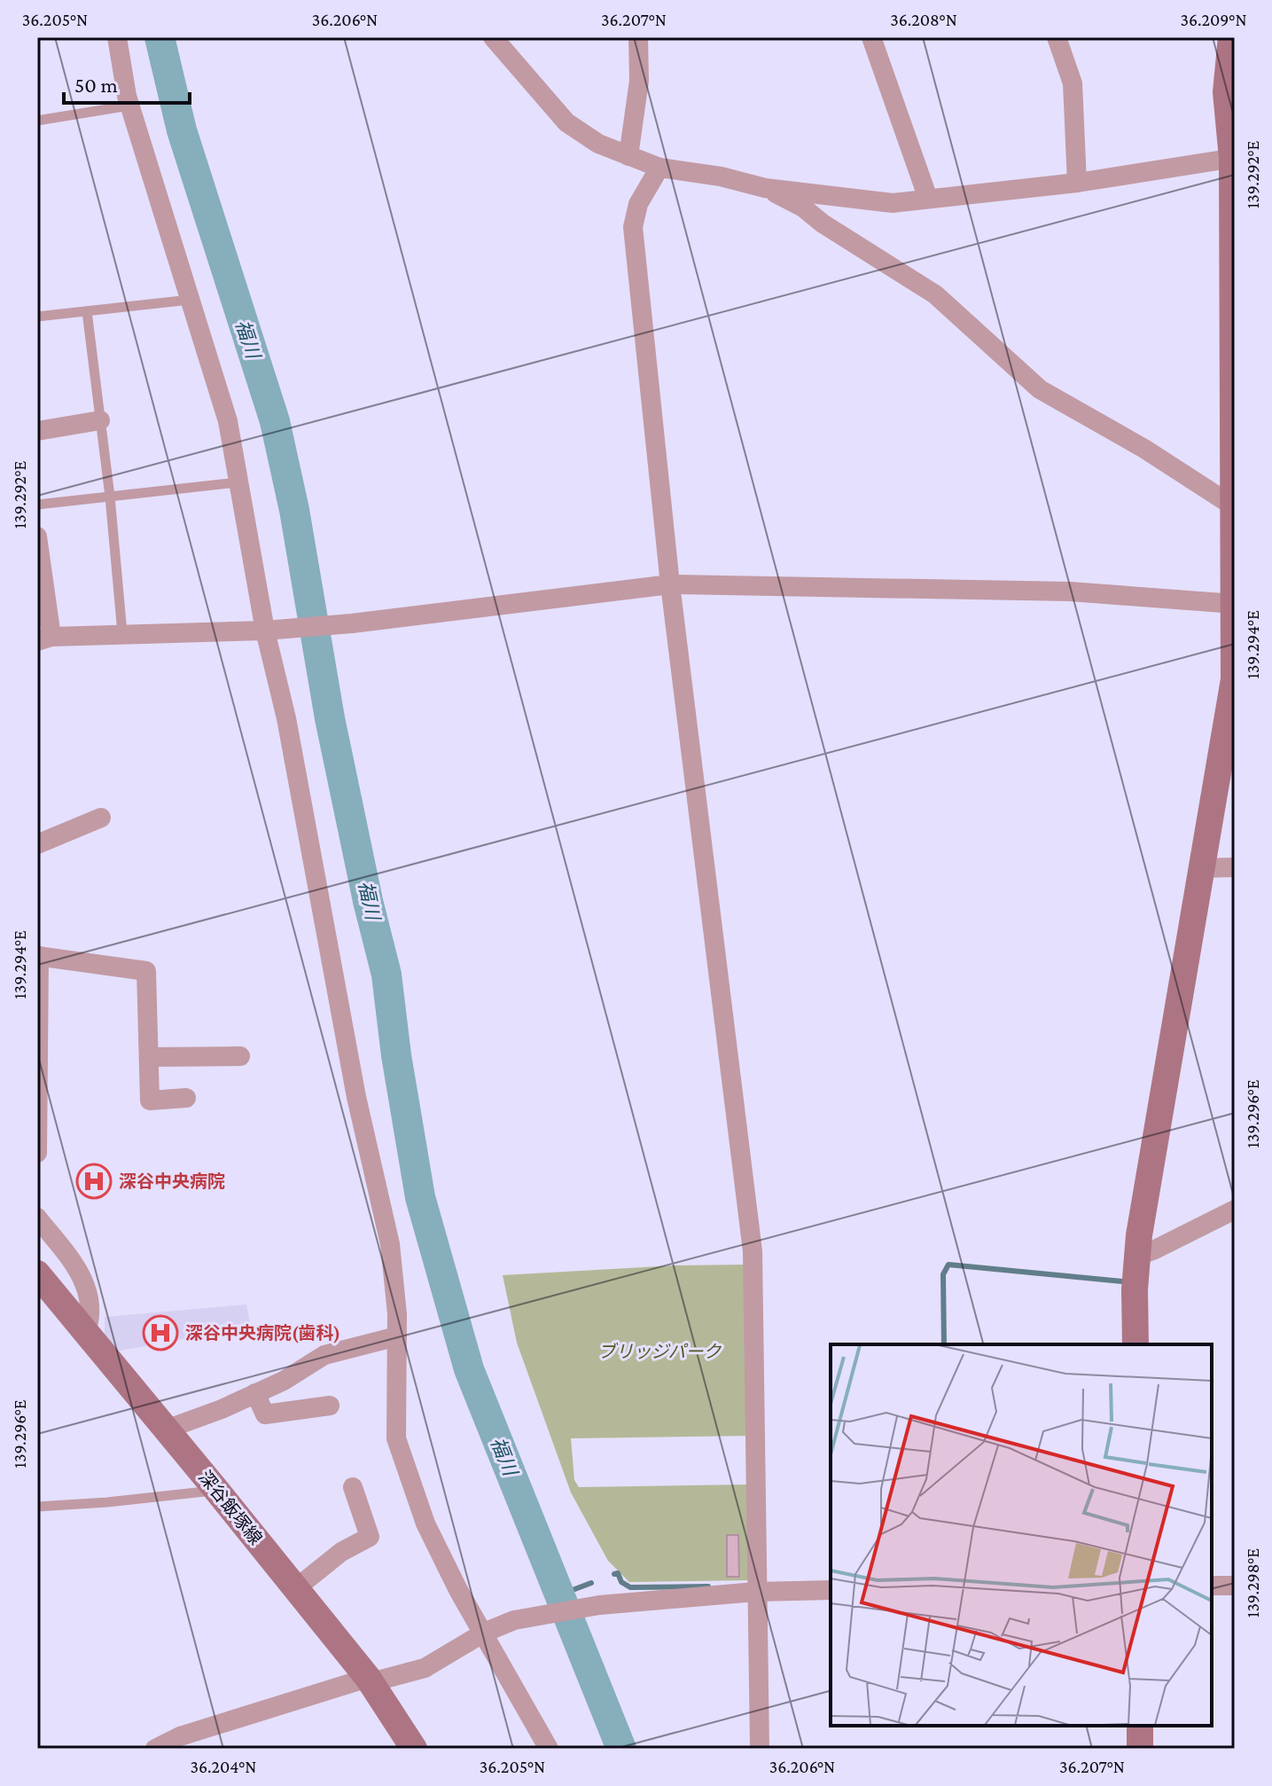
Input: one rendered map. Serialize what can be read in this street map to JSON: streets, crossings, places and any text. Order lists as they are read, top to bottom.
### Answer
{
  "streets": {
    "street": ["深谷飯塚線"]
  },
  "water": ["福川"],
  "parks": ["ブリッジパーク"],
  "places": {
    "hospital": ["深谷中央病院", "深谷中央病院(歯科)"]
  },
  "scale_bar": "50 m",
  "coordinates": [
    "36.205°N",
    "36.206°N",
    "36.207°N",
    "36.208°N",
    "36.209°N",
    "139.292°E",
    "139.294°E",
    "139.296°E",
    "139.298°E",
    "36.204°N"
  ]
}
